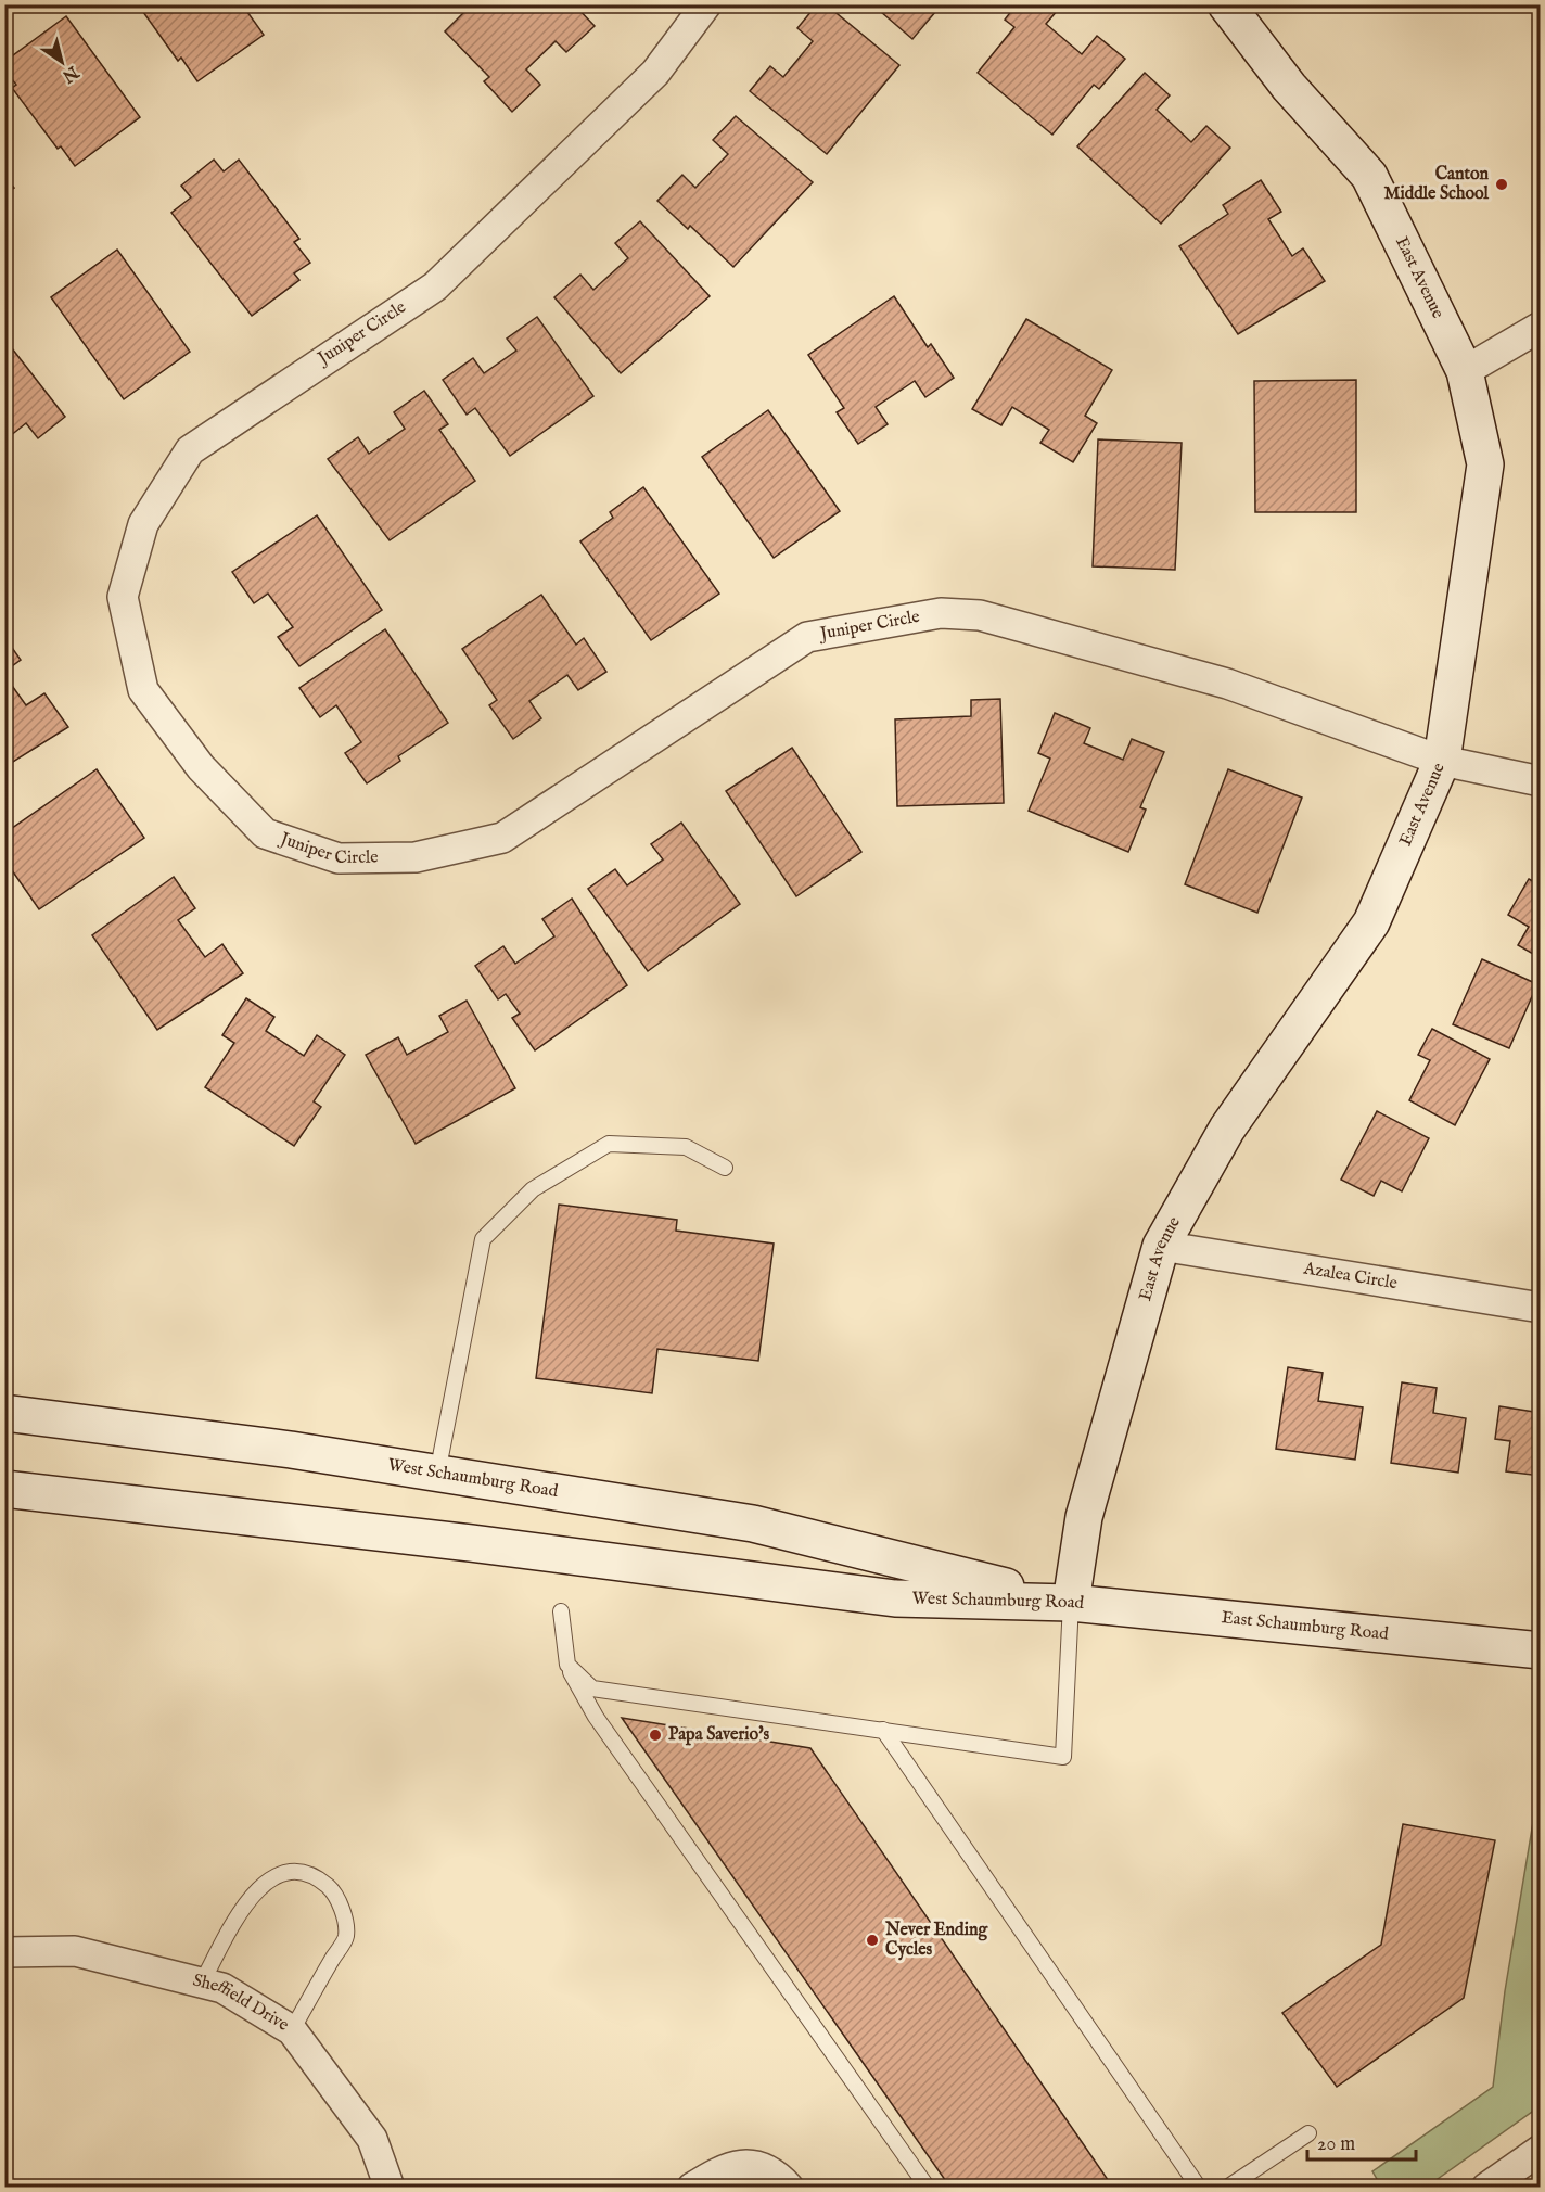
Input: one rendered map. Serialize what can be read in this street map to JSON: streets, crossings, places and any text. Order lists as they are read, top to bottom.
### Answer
{
  "streets": {
    "main road": ["East Avenue", "West Schaumburg Road", "East Schaumburg Road"],
    "street": ["Juniper Circle", "Azalea Circle", "Sheffield Drive"]
  },
  "crossings": [
    ["East Avenue", "Juniper Circle"],
    ["East Avenue", "Azalea Circle"],
    ["East Avenue", "West Schaumburg Road"],
    ["East Avenue", "East Schaumburg Road"],
    ["West Schaumburg Road", "East Schaumburg Road"]
  ],
  "places": ["Canton Middle School", "Papa Saverio's", "Never Ending Cycles"],
  "scale_bar": "20 m",
  "north": "bottom right"
}
